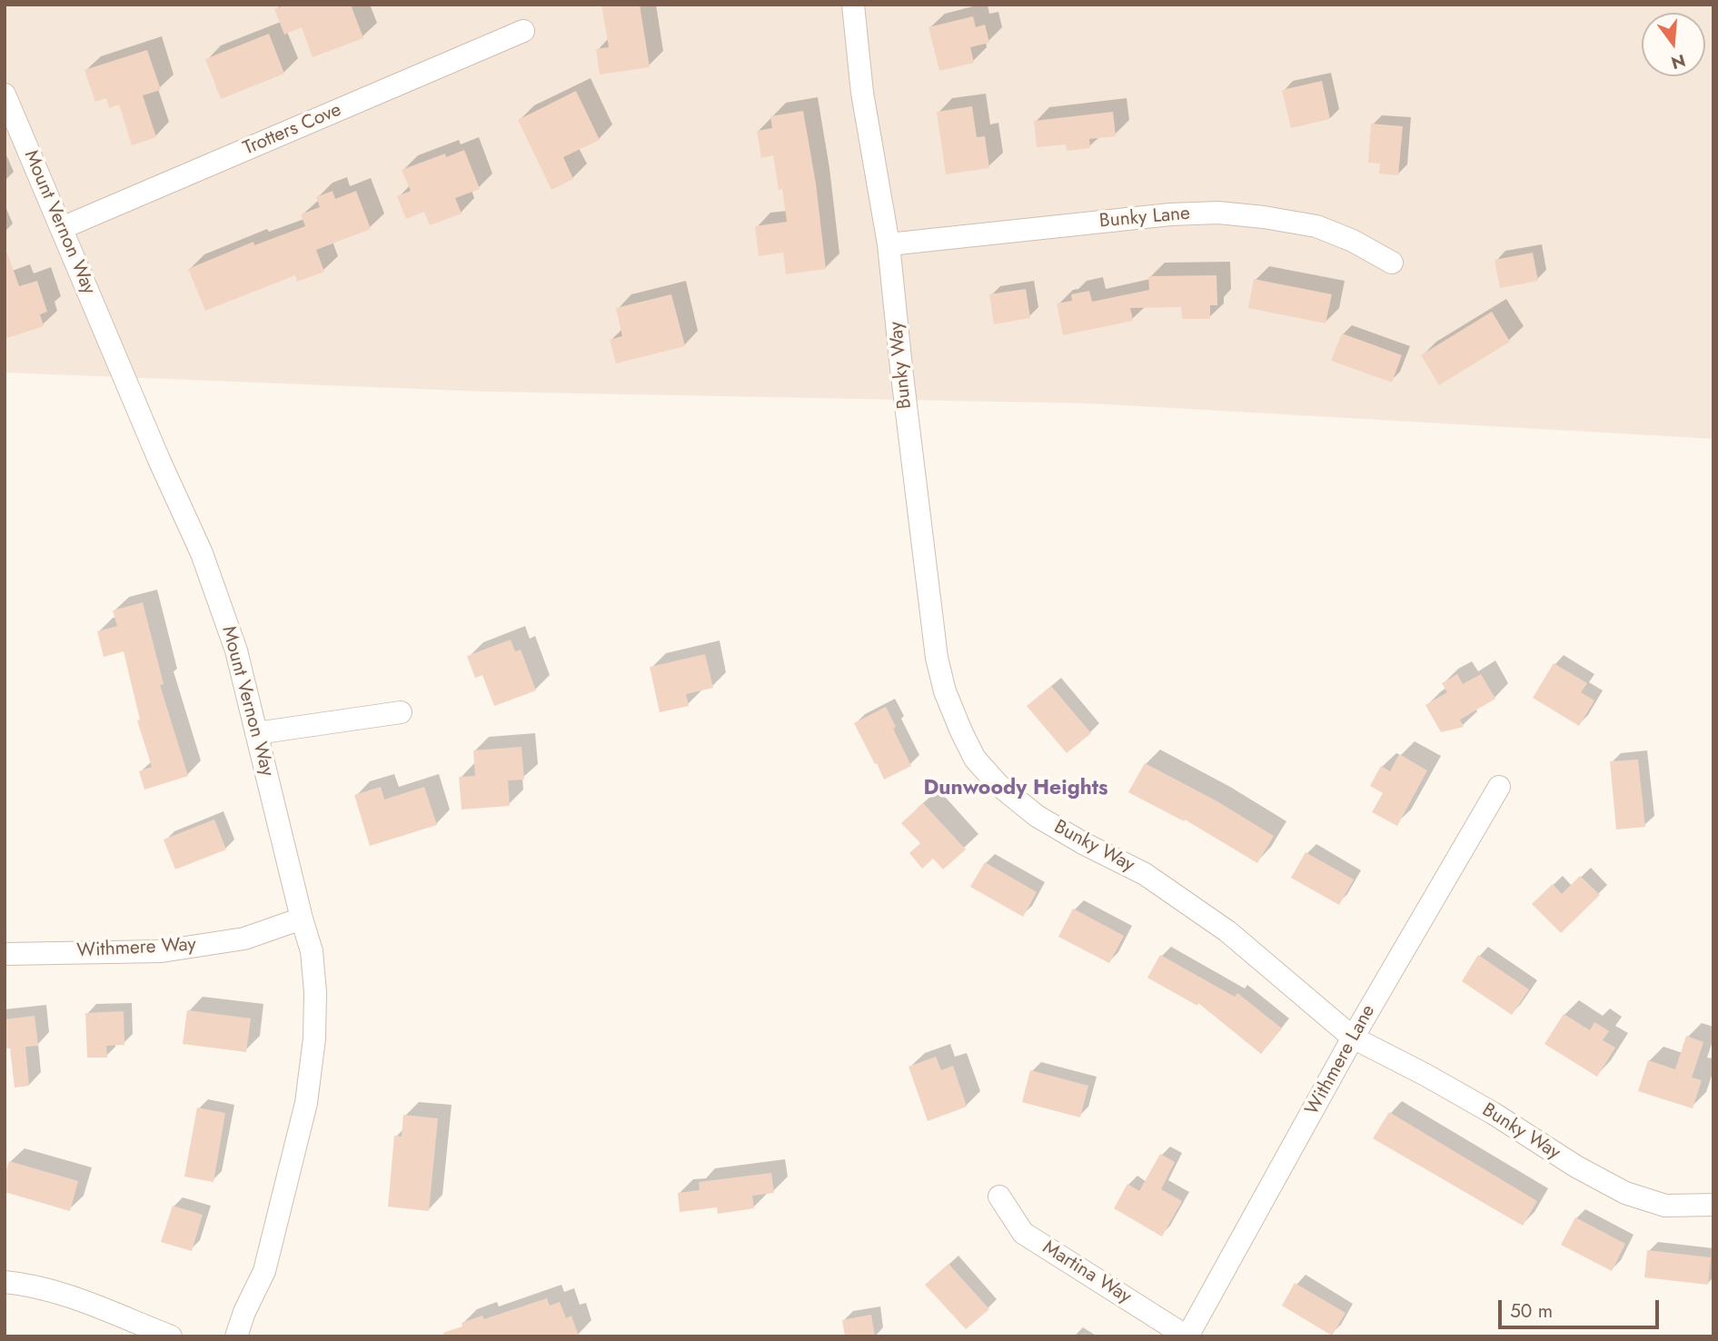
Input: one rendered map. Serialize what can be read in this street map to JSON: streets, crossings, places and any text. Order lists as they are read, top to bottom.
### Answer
{
  "streets": {
    "street": [
      "Trotters Cove",
      "Bunky Lane",
      "Mount Vernon Way",
      "Bunky Way",
      "Withmere Way",
      "Withmere Lane",
      "Martina Way"
    ]
  },
  "crossings": [
    ["Trotters Cove", "Mount Vernon Way"],
    ["Bunky Lane", "Bunky Way"],
    ["Mount Vernon Way", "Withmere Way"],
    ["Bunky Way", "Withmere Lane"],
    ["Withmere Lane", "Martina Way"]
  ],
  "districts": ["Dunwoody Heights"],
  "scale_bar": "50 m",
  "north": "bottom"
}
